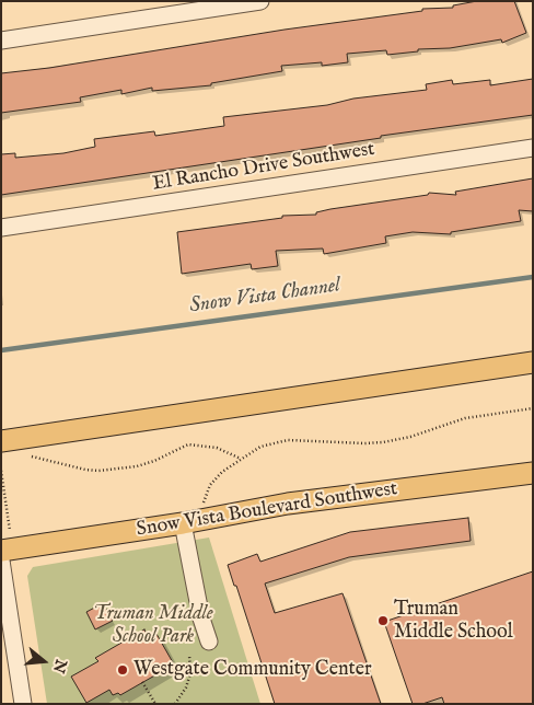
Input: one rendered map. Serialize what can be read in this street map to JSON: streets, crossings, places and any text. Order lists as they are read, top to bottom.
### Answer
{
  "streets": {
    "main road": ["Snow Vista Boulevard Southwest"],
    "street": ["El Rancho Drive Southwest"]
  },
  "water": ["Snow Vista Channel"],
  "parks": ["Truman Middle School Park"],
  "places": ["Truman Middle School", "Westgate Community Center"],
  "north": "right"
}
